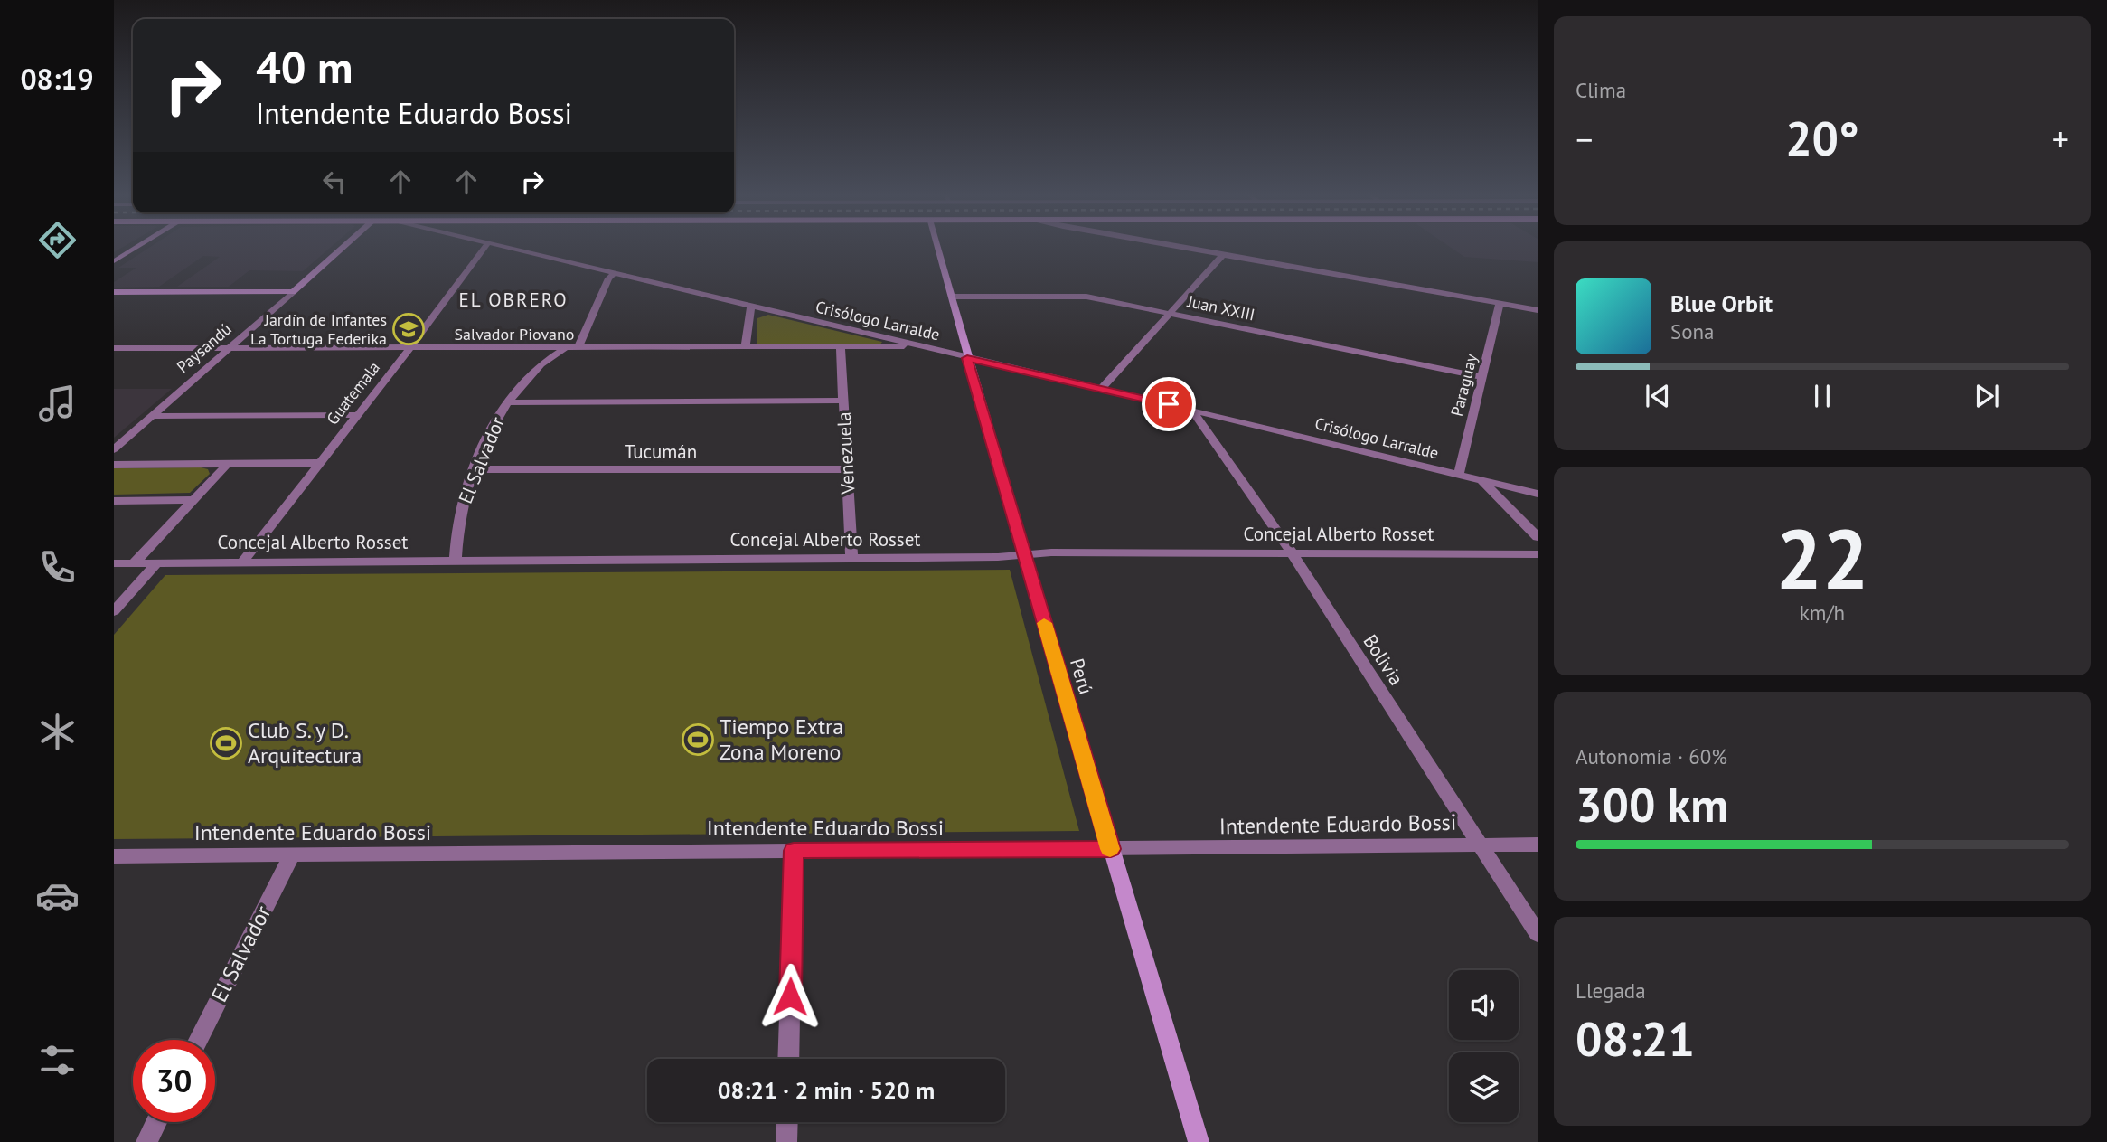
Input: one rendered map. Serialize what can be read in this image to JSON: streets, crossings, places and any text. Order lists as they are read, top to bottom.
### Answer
{
  "streets": {
    "street": [
      "Juan XXIII",
      "Crisólogo Larralde",
      "Salvador Piovano",
      "Paysandú",
      "Paraguay",
      "Guatemala",
      "Tucumán",
      "Venezuela",
      "El Salvador",
      "Concejal Alberto Rosset",
      "Bolivia",
      "Perú",
      "Intendente Eduardo Bossi"
    ]
  },
  "crossings": [
    ["Juan XXIII", "Paraguay"],
    ["Juan XXIII", "Perú"],
    ["Crisólogo Larralde", "Salvador Piovano"],
    ["Crisólogo Larralde", "Paraguay"],
    ["Crisólogo Larralde", "Bolivia"],
    ["Crisólogo Larralde", "Perú"],
    ["Salvador Piovano", "Paysandú"],
    ["Salvador Piovano", "Guatemala"],
    ["Salvador Piovano", "Venezuela"],
    ["Salvador Piovano", "El Salvador"],
    ["Guatemala", "Concejal Alberto Rosset"],
    ["Tucumán", "Venezuela"],
    ["Tucumán", "El Salvador"],
    ["Venezuela", "Concejal Alberto Rosset"],
    ["El Salvador", "Concejal Alberto Rosset"],
    ["El Salvador", "Intendente Eduardo Bossi"],
    ["Concejal Alberto Rosset", "Bolivia"],
    ["Concejal Alberto Rosset", "Perú"],
    ["Bolivia", "Intendente Eduardo Bossi"],
    ["Perú", "Intendente Eduardo Bossi"]
  ],
  "districts": ["EL OBRERO"],
  "places": {
    "school or university": ["Jardín de Infantes La Tortuga Federika"],
    "sports": ["Tiempo Extra Zona Moreno", "Club S. y D. Arquitectura"]
  },
  "page": {
    "tabs": "08:19",
    "tile": [
      "Clima",
      ["22", "km/h"],
      ["Autonomía · 60%", "300 km"],
      ["Llegada", "08:21"]
    ],
    "turn": ["40 m", "Intendente Eduardo Bossi"],
    "heat": ["−", "20°", "+"],
    "song": ["Blue Orbit", "Sona"],
    "limit": "30",
    "trip": "08:21 · 2 min · 520 m"
  }
}
